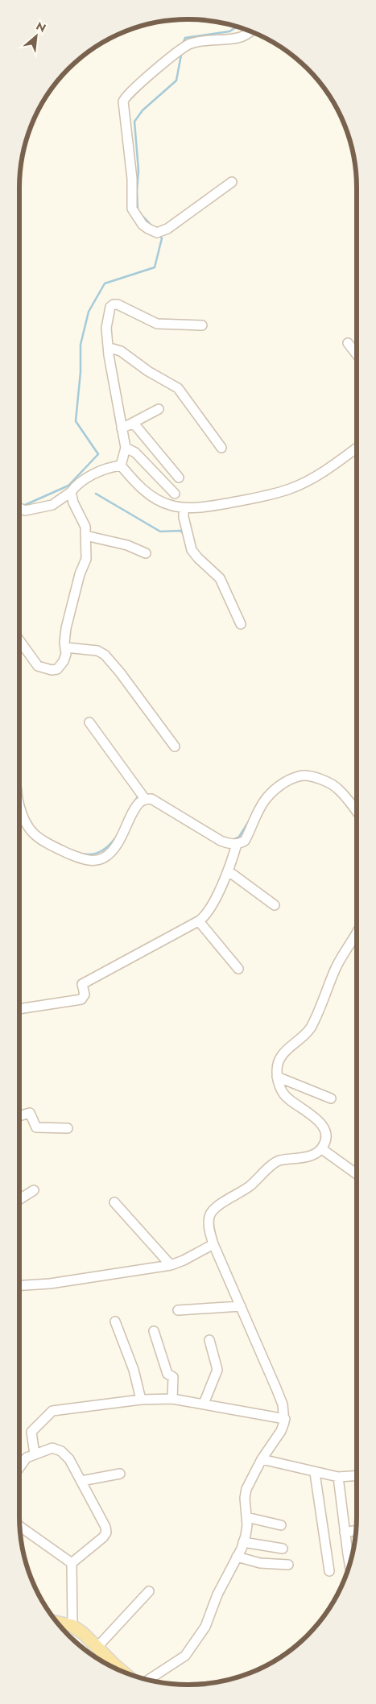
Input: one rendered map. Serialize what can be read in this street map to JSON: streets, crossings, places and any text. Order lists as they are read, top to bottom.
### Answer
{
  "north": "top right"
}
